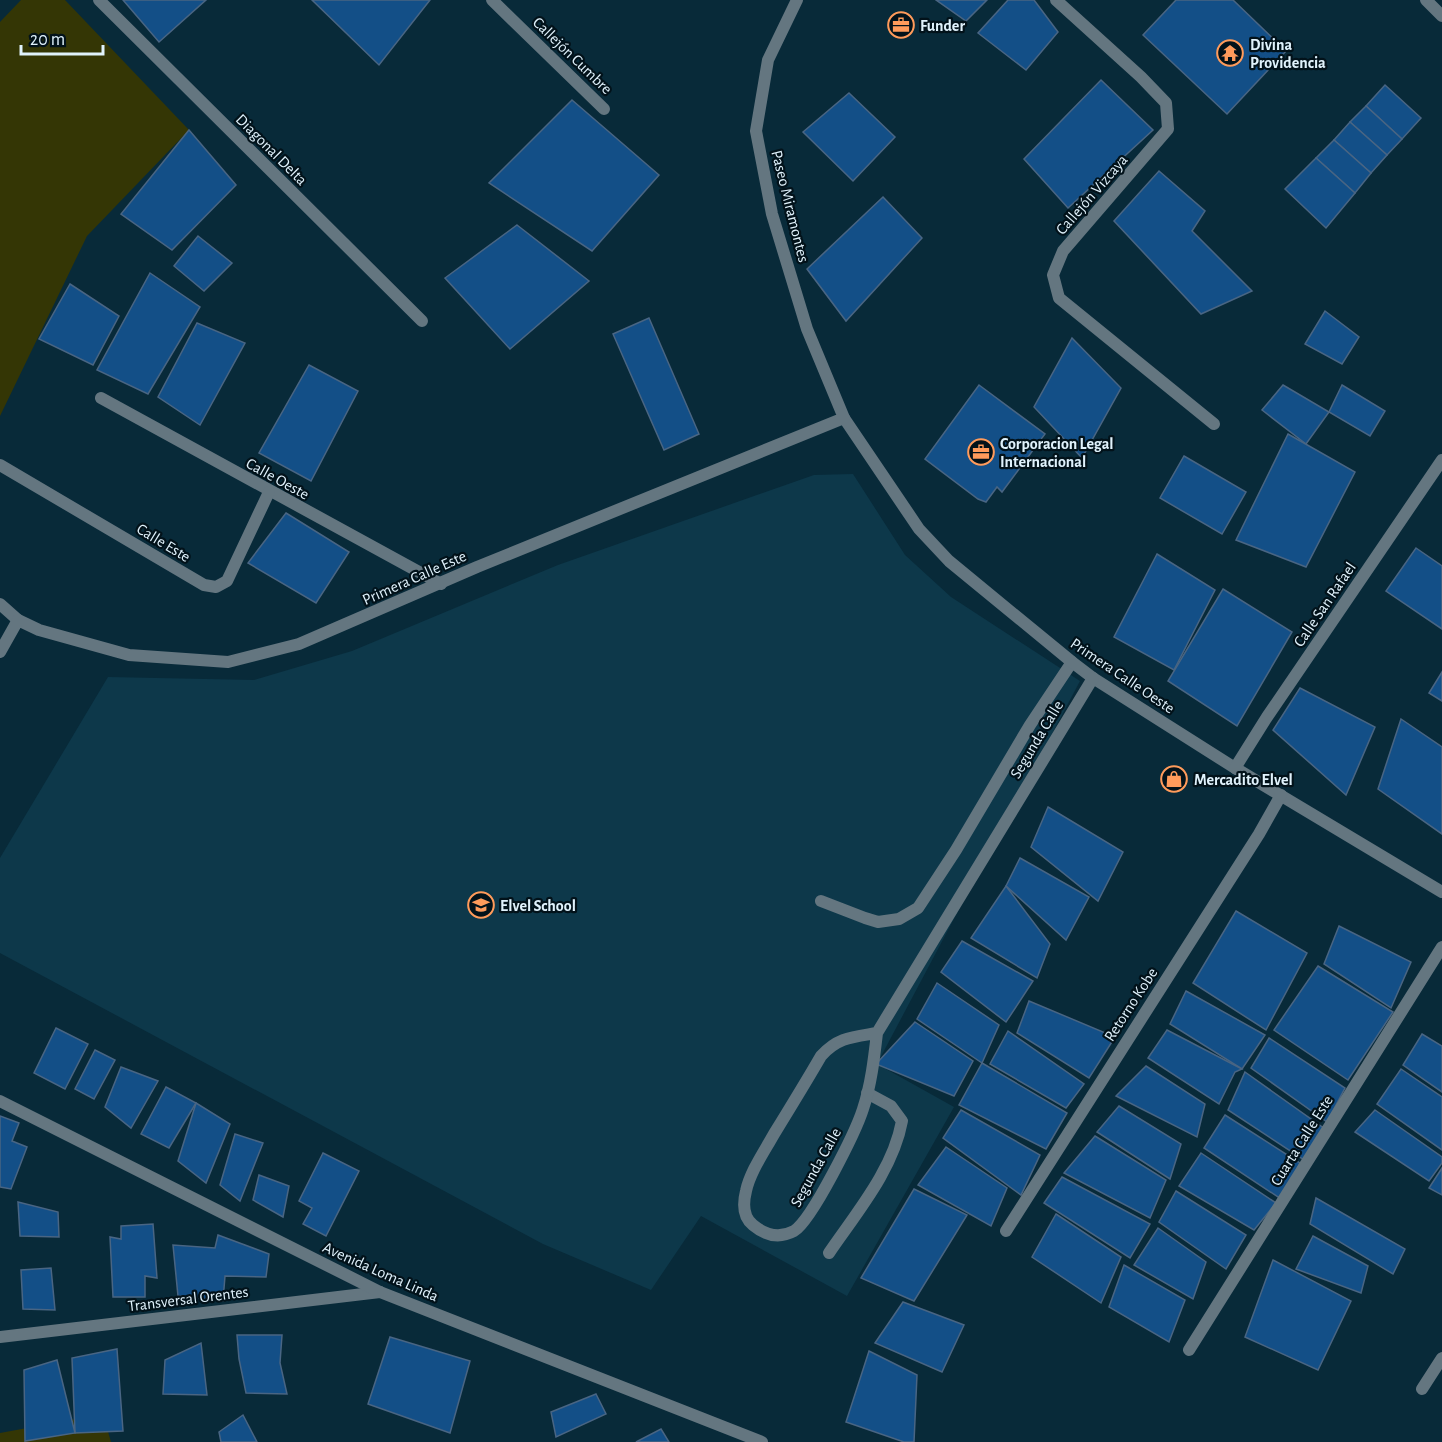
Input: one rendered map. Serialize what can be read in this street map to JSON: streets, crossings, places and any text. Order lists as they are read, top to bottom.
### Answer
{
  "streets": {
    "street": [
      "Callejón Cumbre",
      "Diagonal Delta",
      "Callejón Vizcaya",
      "Paseo Miramontes",
      "Calle Oeste",
      "Calle Este",
      "Primera Calle Este",
      "Calle San Rafael",
      "Primera Calle Oeste",
      "Segunda Calle",
      "Retorno Kobe",
      "Cuarta Calle Este",
      "Avenida Loma Linda",
      "Transversal Orentes"
    ]
  },
  "crossings": [
    ["Paseo Miramontes", "Primera Calle Este"],
    ["Paseo Miramontes", "Primera Calle Oeste"],
    ["Calle Oeste", "Calle Este"],
    ["Calle Oeste", "Primera Calle Este"],
    ["Primera Calle Este", "Primera Calle Oeste"],
    ["Calle San Rafael", "Primera Calle Oeste"],
    ["Primera Calle Oeste", "Segunda Calle"],
    ["Primera Calle Oeste", "Retorno Kobe"],
    ["Avenida Loma Linda", "Transversal Orentes"]
  ],
  "places": {
    "office": ["Funder", "Corporacion Legal Internacional"],
    "temple": ["Divina Providencia"],
    "shop": ["Mercadito Elvel"],
    "school or university": ["Elvel School"]
  },
  "scale_bar": "20 m"
}
